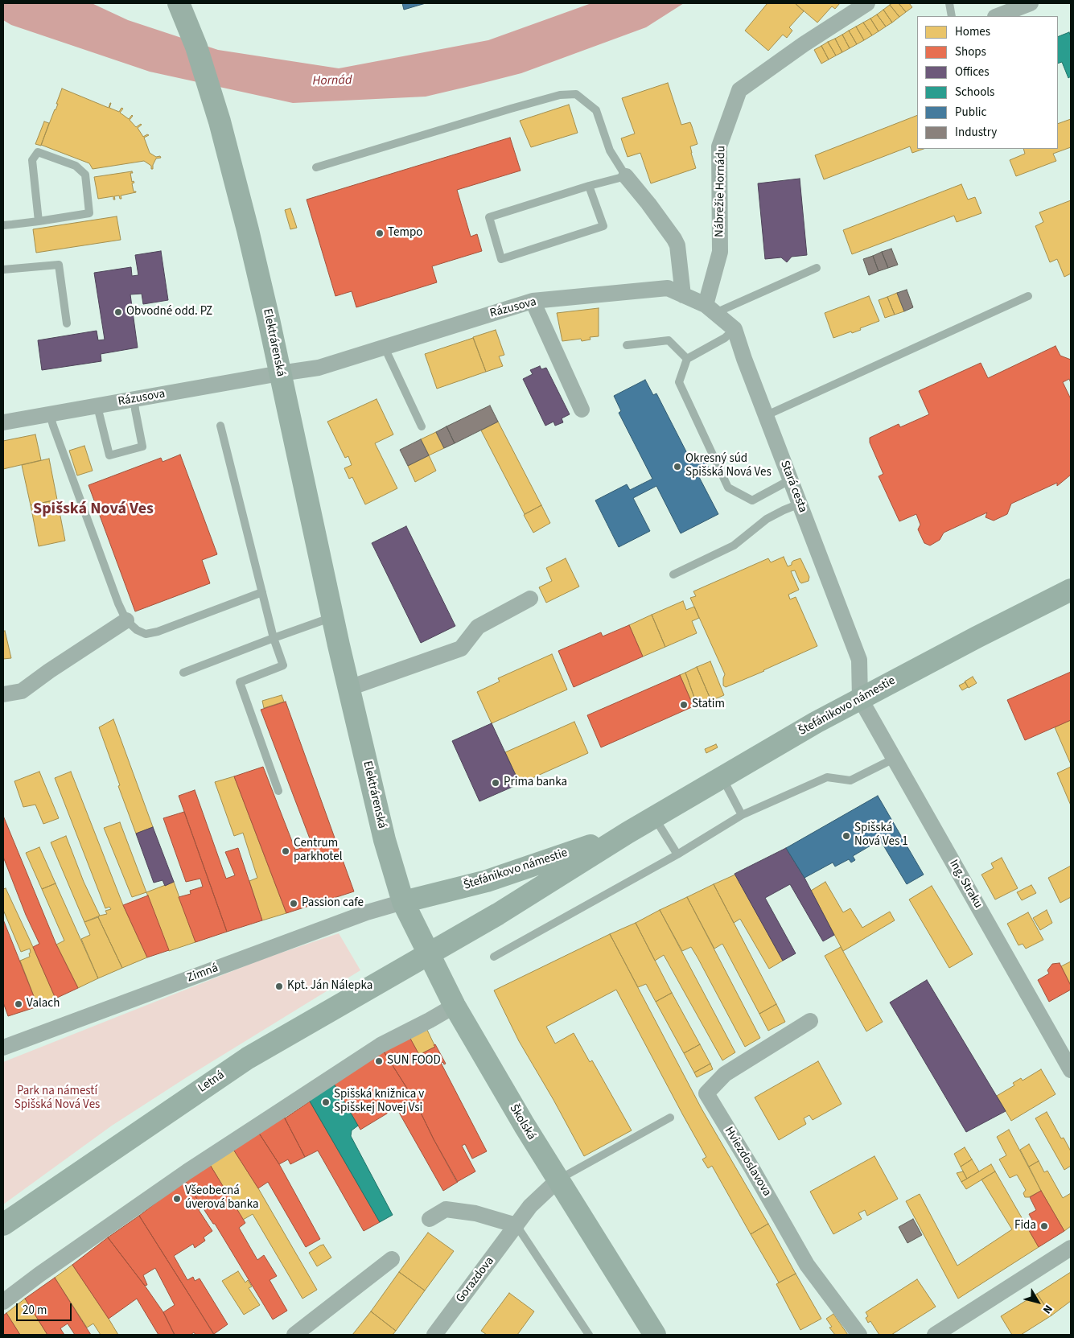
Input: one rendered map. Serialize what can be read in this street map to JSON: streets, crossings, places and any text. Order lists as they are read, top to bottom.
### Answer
{
  "streets": {
    "street": [
      "Nábrežie Hornádu",
      "Rázusova",
      "Elektrárenská",
      "Stará cesta",
      "Štefánikovo námestie",
      "Ing. Straku",
      "Zimná",
      "Letná",
      "Školská",
      "Hviezdoslavova",
      "Gorazdova"
    ]
  },
  "crossings": [
    ["Rázusova", "Elektrárenská"],
    ["Elektrárenská", "Štefánikovo námestie"],
    ["Elektrárenská", "Zimná"],
    ["Elektrárenská", "Školská"],
    ["Stará cesta", "Štefánikovo námestie"],
    ["Stará cesta", "Ing. Straku"],
    ["Štefánikovo námestie", "Ing. Straku"],
    ["Štefánikovo námestie", "Zimná"],
    ["Štefánikovo námestie", "Letná"],
    ["Štefánikovo námestie", "Školská"],
    ["Zimná", "Školská"],
    ["Letná", "Školská"],
    ["Školská", "Gorazdova"]
  ],
  "districts": ["Spišská Nová Ves"],
  "water": ["Hornád"],
  "parks": ["Park na námestí Spišská Nová Ves"],
  "places": [
    "Tempo",
    "Obvodné odd. PZ",
    "Okresný súd Spišská Nová Ves",
    "Statim",
    "Prima banka",
    "Spišská Nová Ves 1",
    "Centrum parkhotel",
    "Passion cafe",
    "Kpt. Ján Nálepka",
    "Valach",
    "SUN FOOD",
    "Spišská knižnica v Spišskej Novej Vsi",
    "Všeobecná úverová banka",
    "Fida"
  ],
  "legend": [
    "Homes",
    "Shops",
    "Offices",
    "Schools",
    "Public",
    "Industry"
  ],
  "scale_bar": "20 m",
  "north": "bottom right"
}
